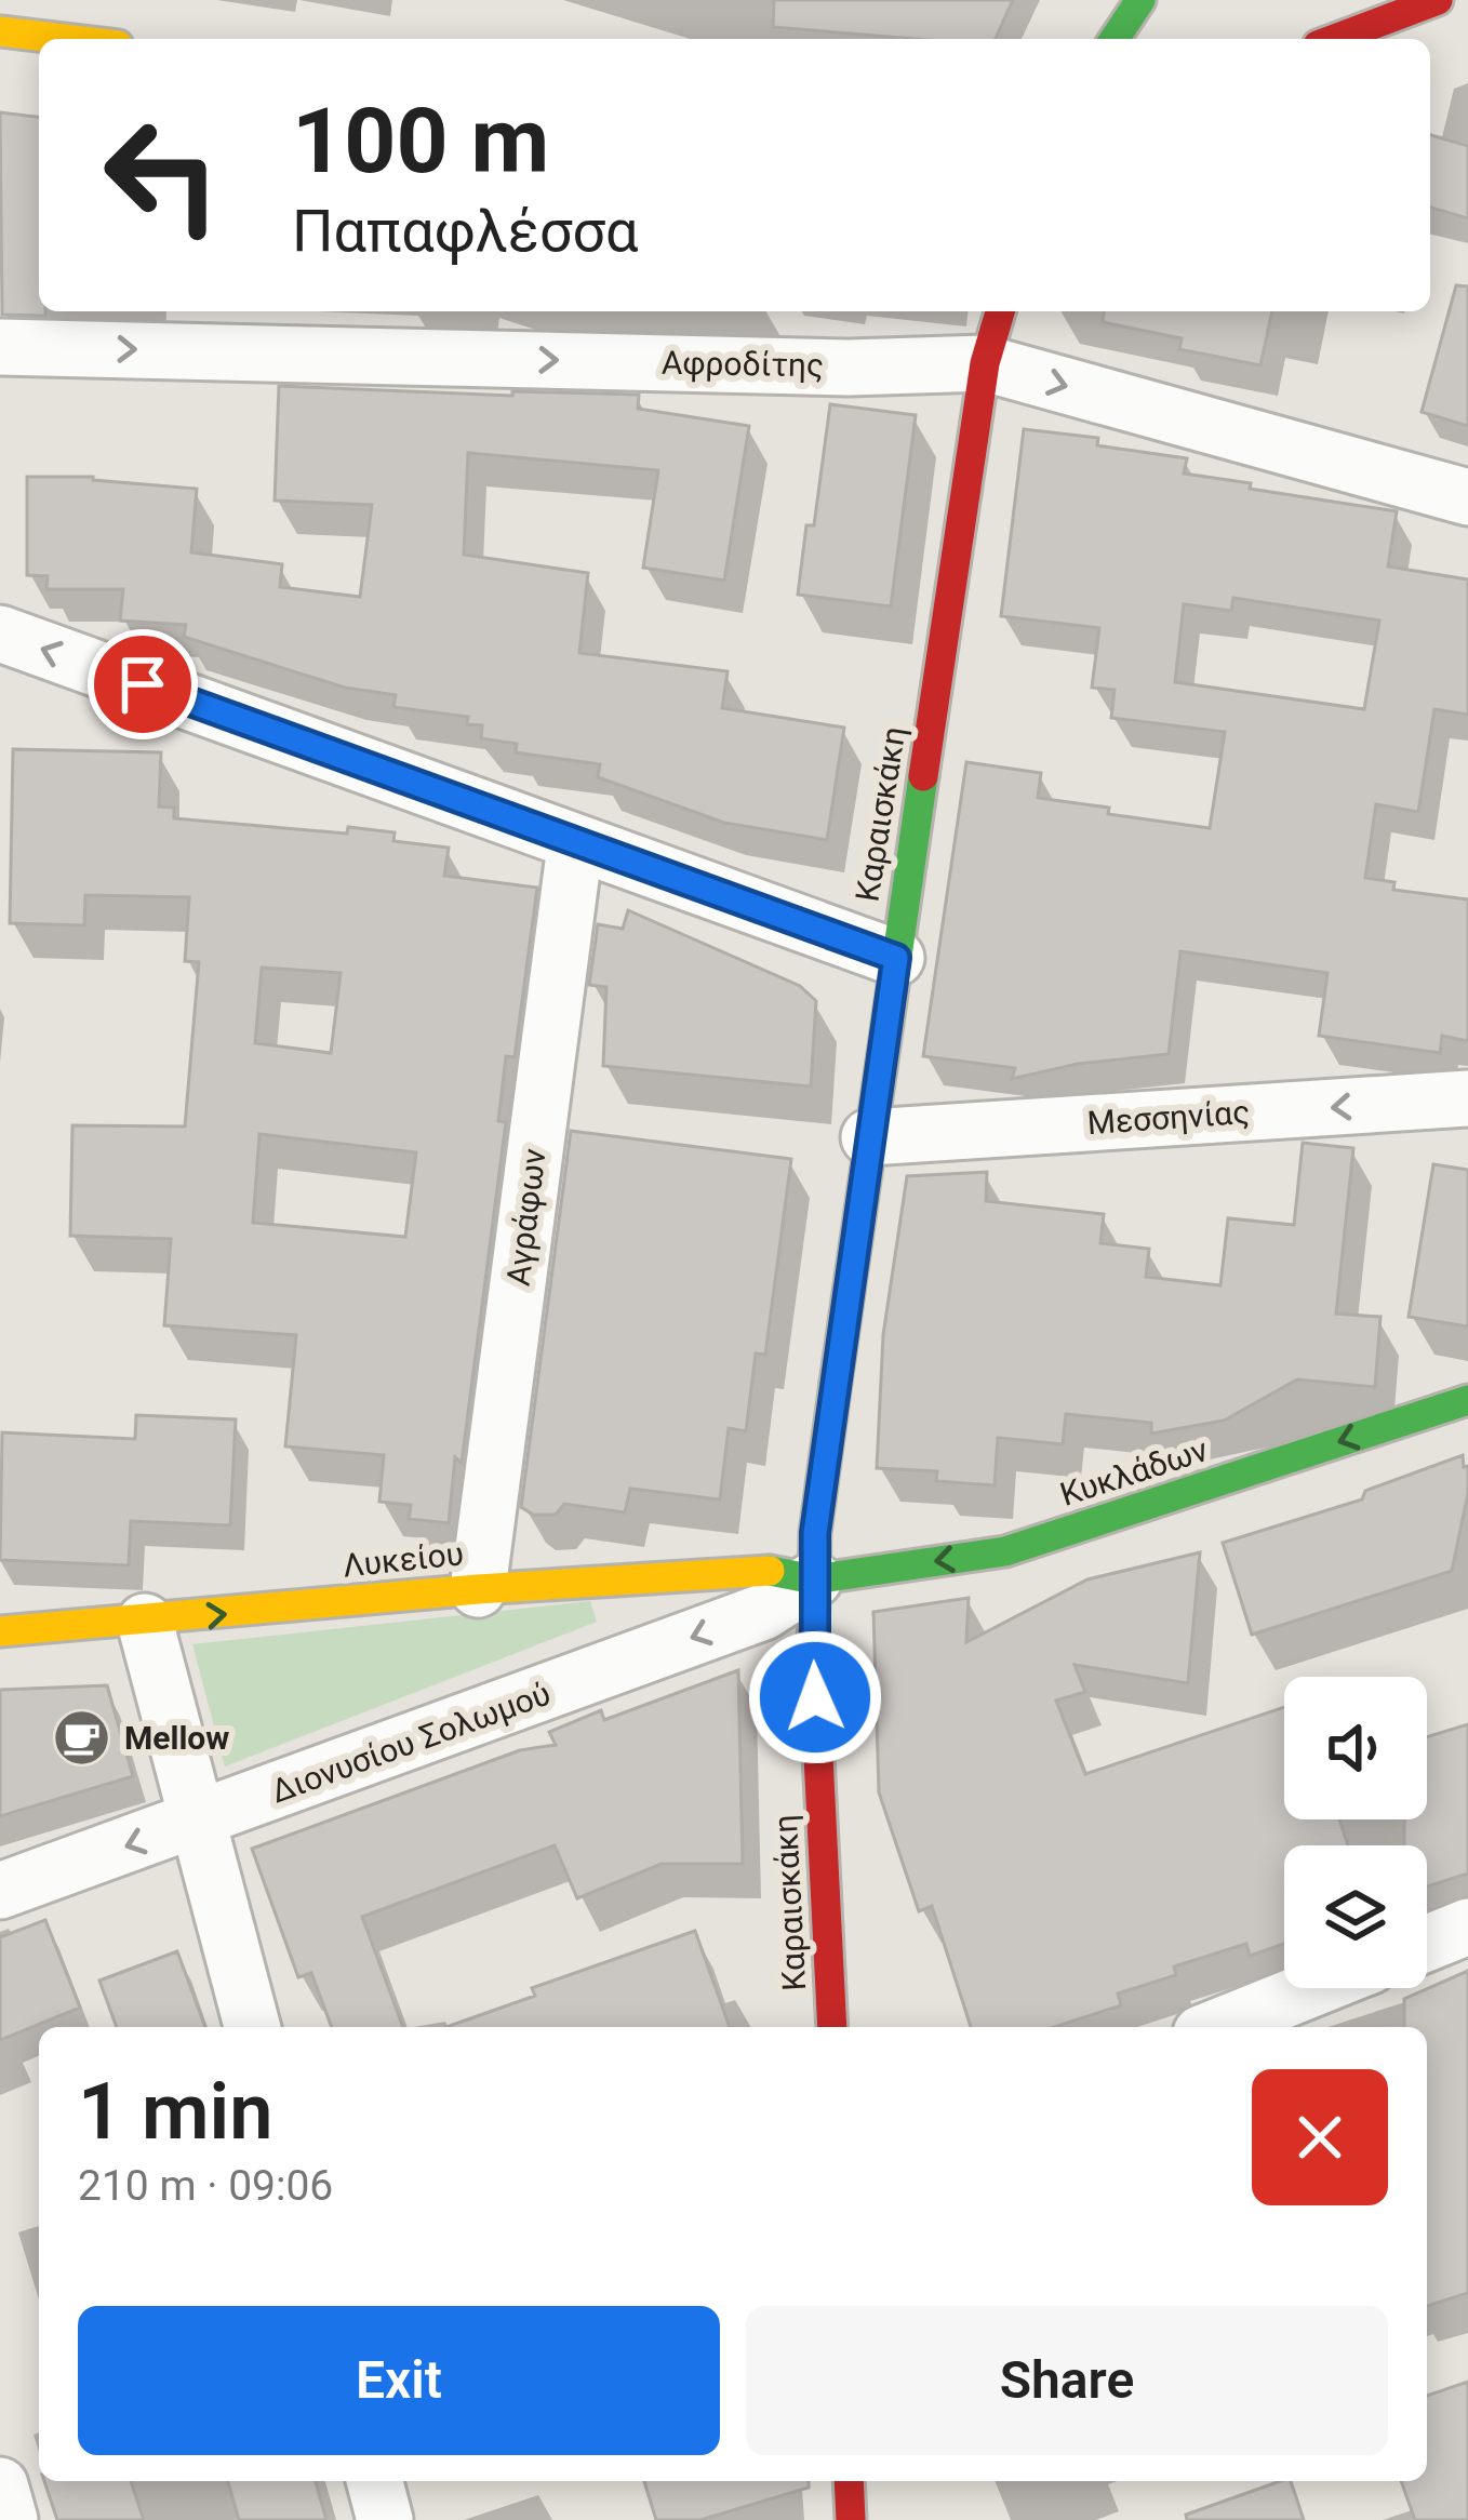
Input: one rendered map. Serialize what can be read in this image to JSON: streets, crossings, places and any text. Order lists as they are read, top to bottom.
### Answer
{
  "streets": {
    "street": [
      "Αφροδίτης",
      "Καραισκάκη",
      "Μεσσηνίας",
      "Αγράφων",
      "Κυκλάδων",
      "Λυκείου",
      "Διονυσίου Σολωμού"
    ]
  },
  "crossings": [
    ["Αφροδίτης", "Καραισκάκη"],
    ["Καραισκάκη", "Μεσσηνίας"],
    ["Καραισκάκη", "Κυκλάδων"],
    ["Καραισκάκη", "Λυκείου"],
    ["Καραισκάκη", "Διονυσίου Σολωμού"],
    ["Αγράφων", "Λυκείου"],
    ["Κυκλάδων", "Λυκείου"],
    ["Κυκλάδων", "Διονυσίου Σολωμού"],
    ["Λυκείου", "Διονυσίου Σολωμού"]
  ],
  "one_way": [
    "Μεσσηνίας",
    "Κυκλάδων",
    "Λυκείου",
    "Διονυσίου Σολωμού"
  ],
  "places": {
    "cafe": ["Mellow"]
  },
  "page": {
    "turn": ["100 m", "Παπαφλέσσα"],
    "heading": ["1 min", "210 m · 09:06"],
    "buttons": ["Exit", "Share"]
  }
}
